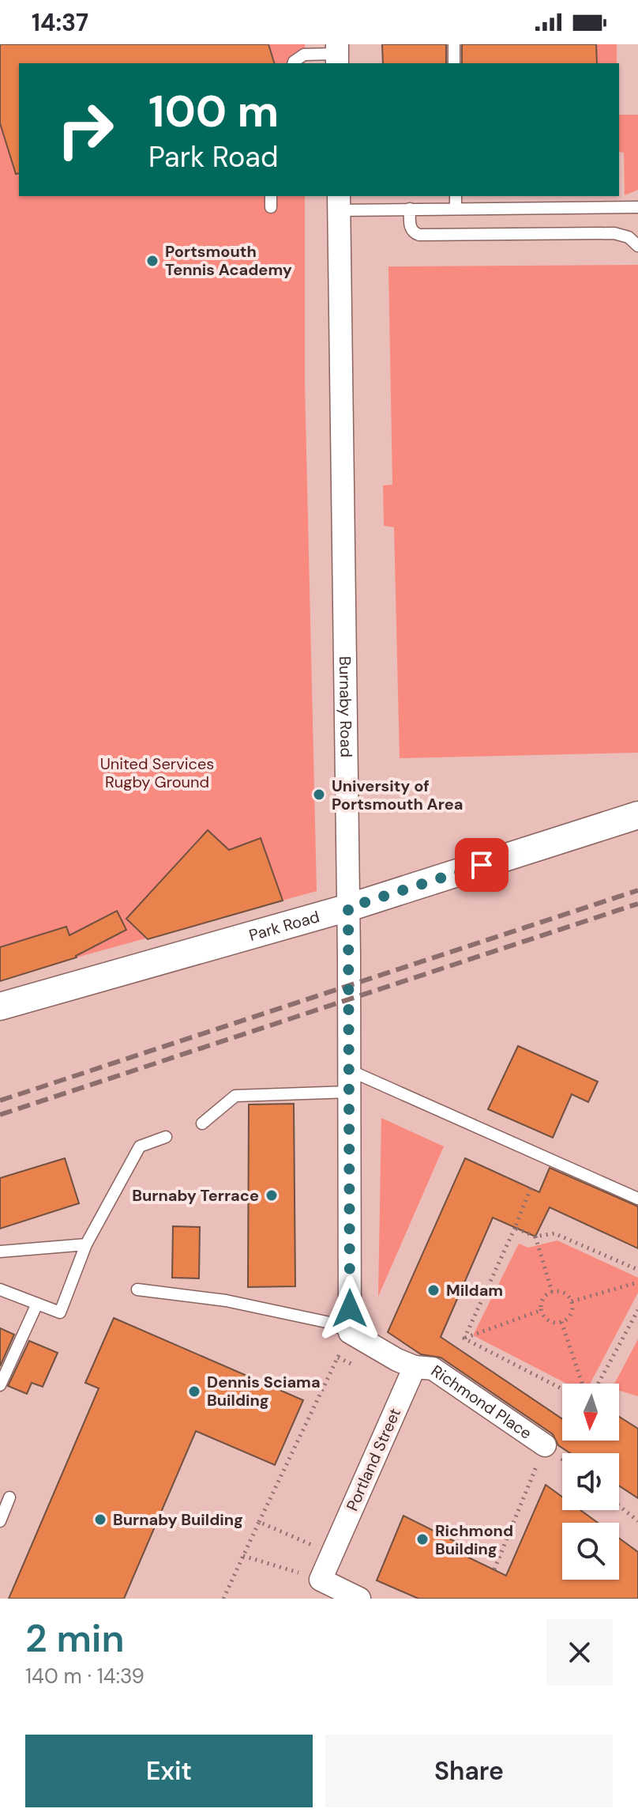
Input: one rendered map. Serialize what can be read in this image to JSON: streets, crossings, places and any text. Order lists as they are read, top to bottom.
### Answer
{
  "streets": {
    "street": [
      "Burnaby Road",
      "Park Road",
      "Richmond Place",
      "Portland Street"
    ]
  },
  "crossings": [
    ["Burnaby Road", "Park Road"],
    ["Richmond Place", "Portland Street"]
  ],
  "parks": ["United Services Rugby Ground"],
  "places": [
    "Portsmouth Tennis Academy",
    "University of Portsmouth Area",
    "Burnaby Terrace",
    "Mildam",
    "Dennis Sciama Building",
    "Burnaby Building",
    "Richmond Building"
  ],
  "north": "bottom",
  "page": {
    "status": "14:37",
    "turn": ["100 m", "Park Road"],
    "heading": ["2 min", "140 m · 14:39"],
    "buttons": ["Exit", "Share"]
  }
}
